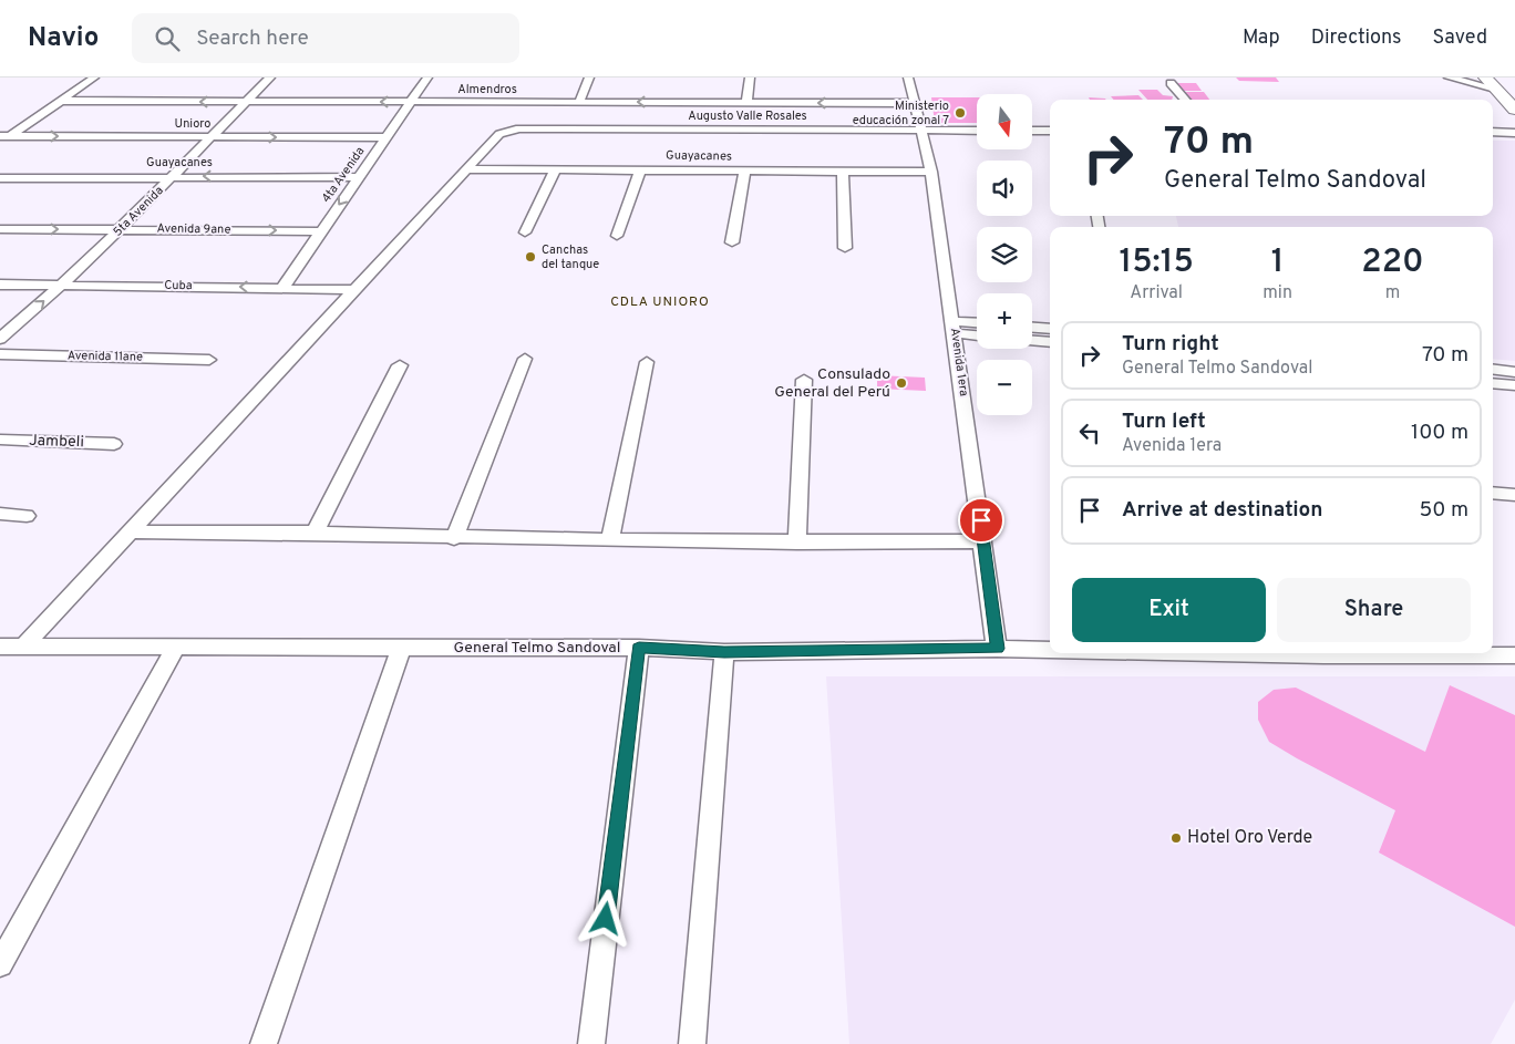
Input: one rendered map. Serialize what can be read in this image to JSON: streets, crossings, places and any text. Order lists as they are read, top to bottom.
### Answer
{
  "streets": {
    "street": [
      "Almendros",
      "Augusto Valle Rosales",
      "Unioro",
      "Guayacanes",
      "4ta Avenida",
      "5ta Avenida",
      "Avenida 9ane",
      "Cuba",
      "Avenida 11ane",
      "Avenida 1era",
      "Jambeli",
      "General Telmo Sandoval"
    ]
  },
  "crossings": [
    ["Almendros", "4ta Avenida"],
    ["Almendros", "5ta Avenida"],
    ["Almendros", "Avenida 1era"],
    ["Augusto Valle Rosales", "Guayacanes"],
    ["Augusto Valle Rosales", "Avenida 1era"],
    ["Unioro", "4ta Avenida"],
    ["Unioro", "5ta Avenida"],
    ["Guayacanes", "4ta Avenida"],
    ["Guayacanes", "5ta Avenida"],
    ["Guayacanes", "Avenida 1era"],
    ["4ta Avenida", "Avenida 9ane"],
    ["4ta Avenida", "Cuba"],
    ["5ta Avenida", "Avenida 9ane"],
    ["5ta Avenida", "Cuba"],
    ["Avenida 1era", "General Telmo Sandoval"]
  ],
  "one_way": [
    "Almendros",
    "Unioro",
    "Avenida 9ane",
    "Cuba"
  ],
  "districts": ["CDLA UNIORO"],
  "places": [
    "Ministerio educación zonal 7",
    "Canchas del tanque",
    "Consulado General del Perú",
    "Hotel Oro Verde"
  ],
  "north": "bottom",
  "page": {
    "header": "Navio",
    "search": "Search here",
    "nav": ["Map", "Directions", "Saved"],
    "map_buttons": ["+", "−"],
    "turn": ["70 m", "General Telmo Sandoval"],
    "eta": [
      "15:15",
      "Arrival",
      "1",
      "min",
      "220",
      "m"
    ],
    "list": [
      {
        "name": "Turn right",
        "note": "General Telmo Sandoval",
        "value": "70 m"
      },
      {
        "name": "Turn left",
        "note": "Avenida 1era",
        "value": "100 m"
      },
      {
        "name": "Arrive at destination",
        "value": "50 m"
      }
    ],
    "buttons": ["Exit", "Share"]
  }
}
